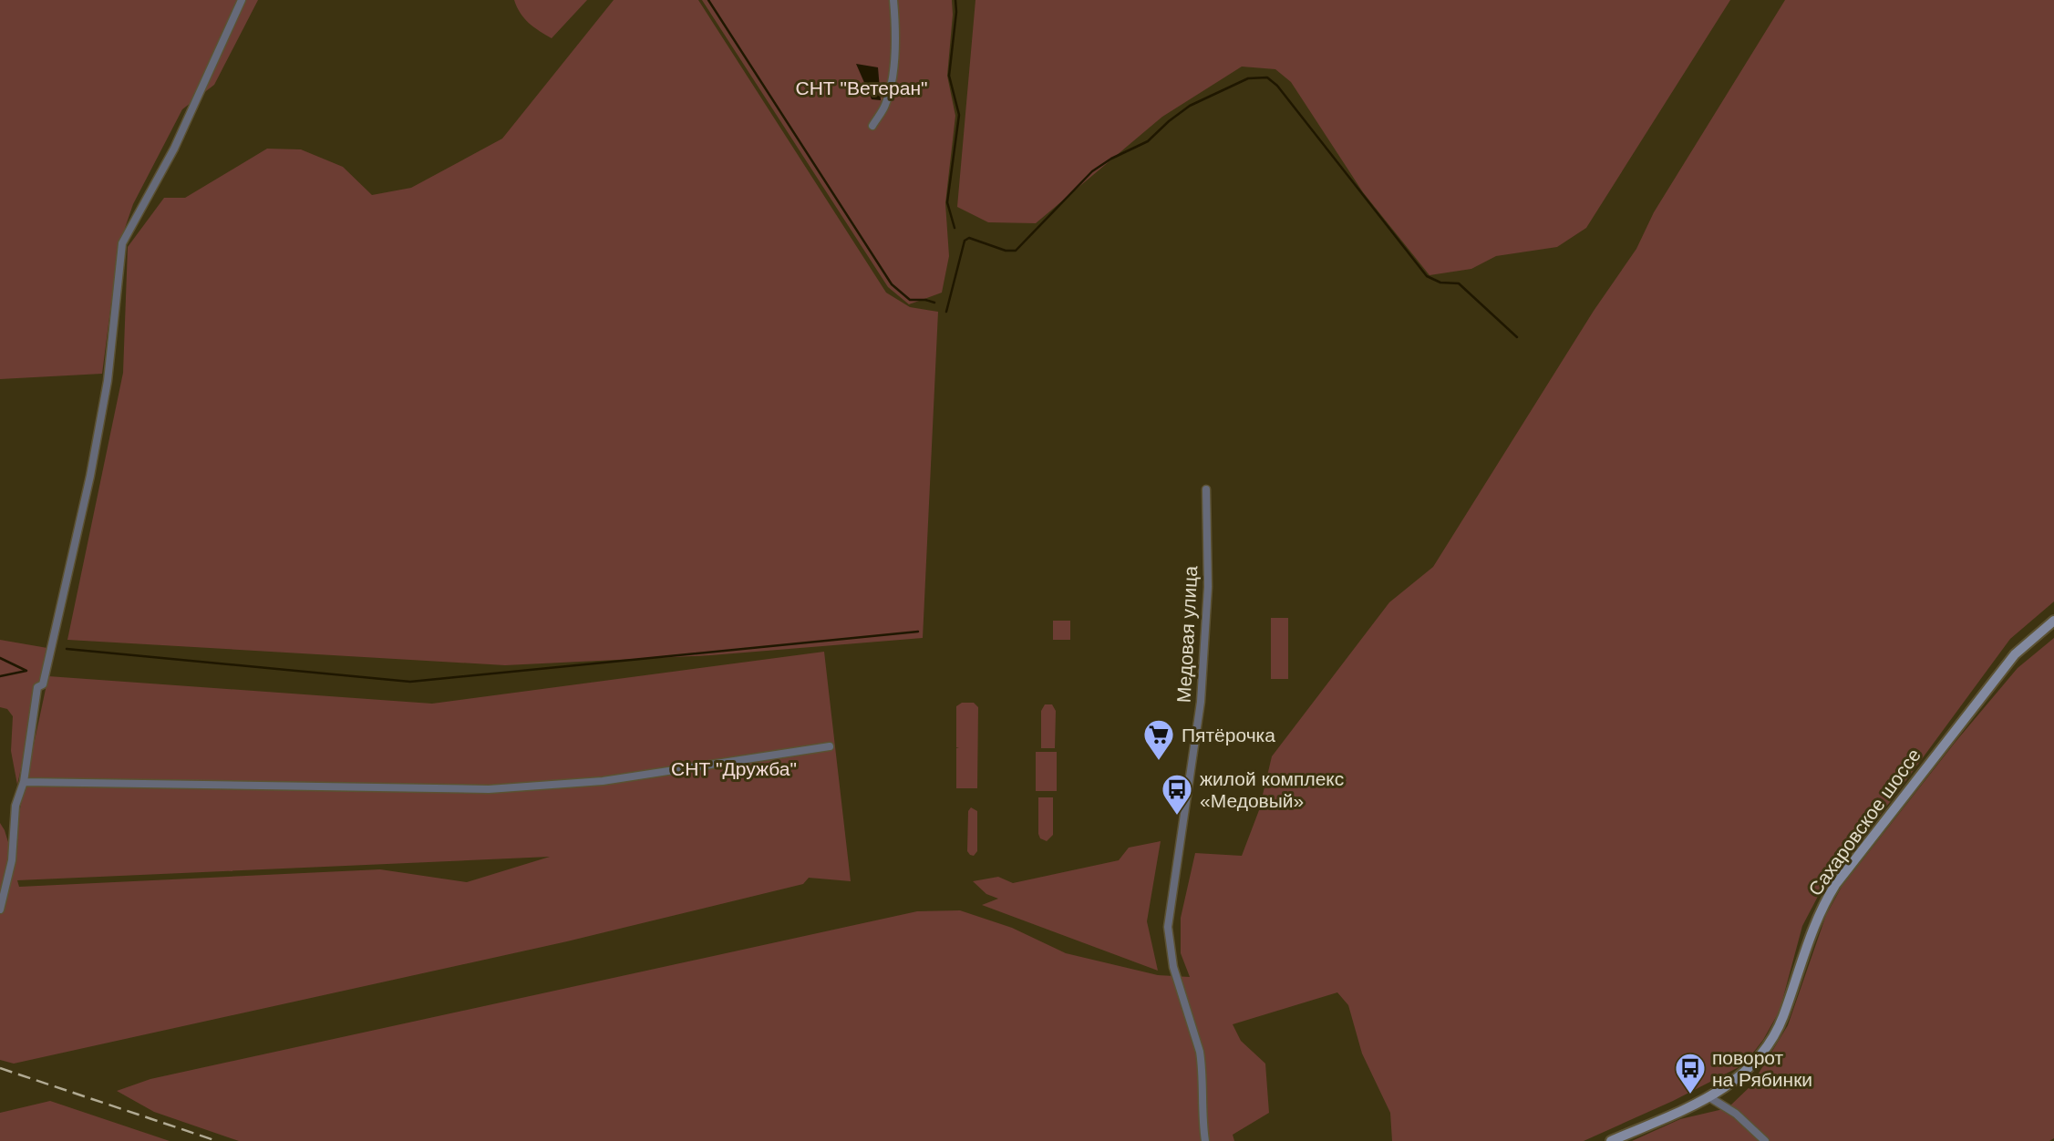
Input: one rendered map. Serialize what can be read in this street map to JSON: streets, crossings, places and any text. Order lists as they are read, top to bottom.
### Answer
{
  "streets": {
    "main road": ["Сахаровское шоссе"],
    "street": ["Медовая улица"]
  },
  "parks": ["СНТ \"Ветеран\"", "СНТ \"Дружба\""],
  "places": {
    "supermarket": ["Пятёрочка"],
    "bus stop": ["жилой комплекс «Медовый»", "поворот на Рябинки"]
  }
}
